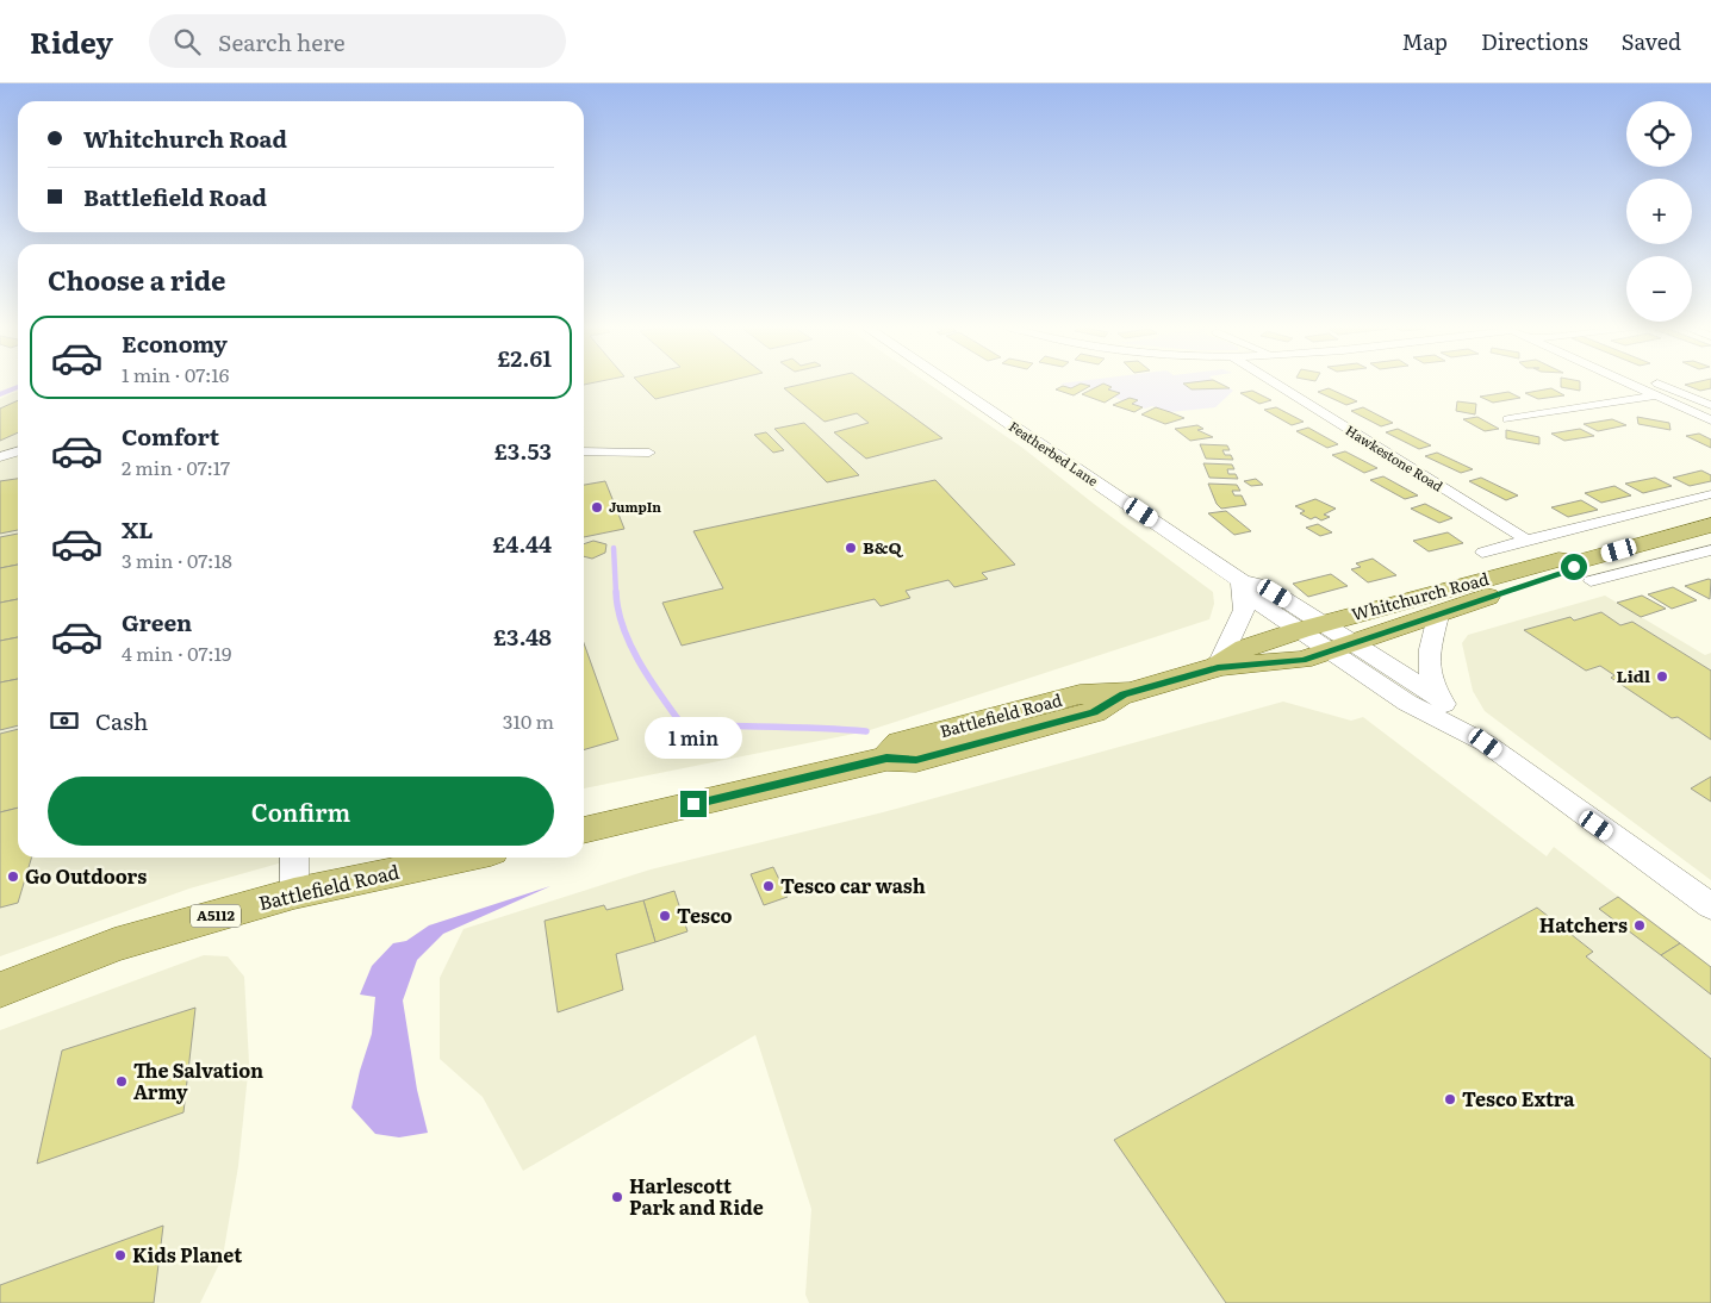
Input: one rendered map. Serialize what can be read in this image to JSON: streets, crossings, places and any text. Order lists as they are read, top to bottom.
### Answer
{
  "streets": {
    "main road": ["Whitchurch Road", "Battlefield Road", "A5112"],
    "street": ["Featherbed Lane", "Hawkestone Road"]
  },
  "crossings": [
    ["Featherbed Lane", "Whitchurch Road"],
    ["Featherbed Lane", "Battlefield Road"],
    ["Hawkestone Road", "Whitchurch Road"],
    ["Whitchurch Road", "Battlefield Road"]
  ],
  "places": [
    "JumpIn",
    "B&Q",
    "Lidl",
    "Go Outdoors",
    "Tesco car wash",
    "Tesco",
    "Hatchers",
    "The Salvation Army",
    "Tesco Extra",
    "Harlescott Park and Ride",
    "Kids Planet"
  ],
  "page": {
    "header": "Ridey",
    "search": "Search here",
    "nav": ["Map", "Directions", "Saved"],
    "map_buttons": ["+", "−"],
    "banner": ["Whitchurch Road", "Battlefield Road"],
    "heading": "Choose a ride",
    "list": [
      {
        "name": "Economy",
        "note": "1 min · 07:16",
        "value": "£2.61"
      },
      {
        "name": "Comfort",
        "note": "2 min · 07:17",
        "value": "£3.53"
      },
      {
        "name": "XL",
        "note": "3 min · 07:18",
        "value": "£4.44"
      },
      {
        "name": "Green",
        "note": "4 min · 07:19",
        "value": "£3.48"
      }
    ],
    "pay": ["Cash", "310 m"],
    "bubble": "1 min",
    "buttons": "Confirm"
  }
}
